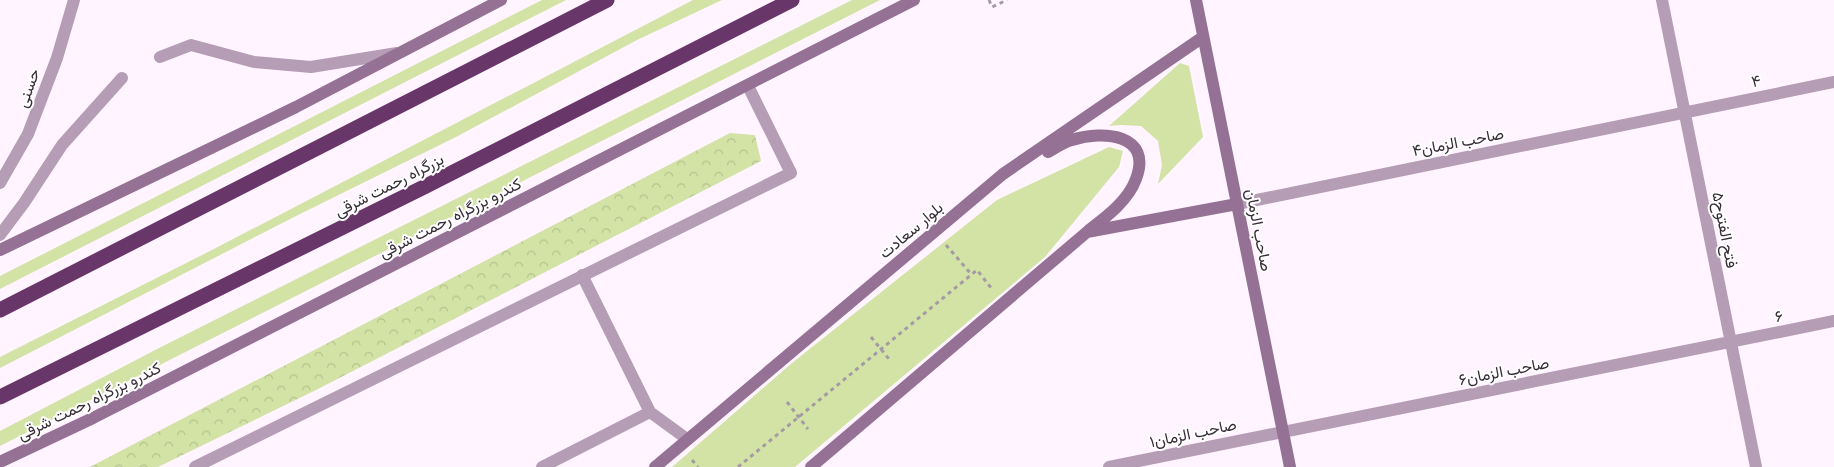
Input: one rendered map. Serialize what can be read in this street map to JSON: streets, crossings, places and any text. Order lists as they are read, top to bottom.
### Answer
{
  "streets": {
    "highway": ["بزرگراه رحمت شرقی"],
    "street": [
      "۴",
      "حسنی",
      "صاحب الزمان۴",
      "کندرو بزرگراه رحمت شرقی",
      "بلوار سعادت",
      "صاحب الزمان",
      "فتح الفتوح۵",
      "۶",
      "صاحب الزمان۶",
      "صاحب الزمان۱"
    ]
  },
  "crossings": [
    ["۴", "صاحب الزمان۴"],
    ["۴", "فتح الفتوح۵"],
    ["صاحب الزمان۴", "صاحب الزمان"],
    ["صاحب الزمان۴", "فتح الفتوح۵"],
    ["بلوار سعادت", "صاحب الزمان"],
    ["صاحب الزمان", "صاحب الزمان۶"],
    ["صاحب الزمان", "صاحب الزمان۱"],
    ["فتح الفتوح۵", "۶"],
    ["فتح الفتوح۵", "صاحب الزمان۶"],
    ["۶", "صاحب الزمان۶"],
    ["صاحب الزمان۶", "صاحب الزمان۱"]
  ]
}
